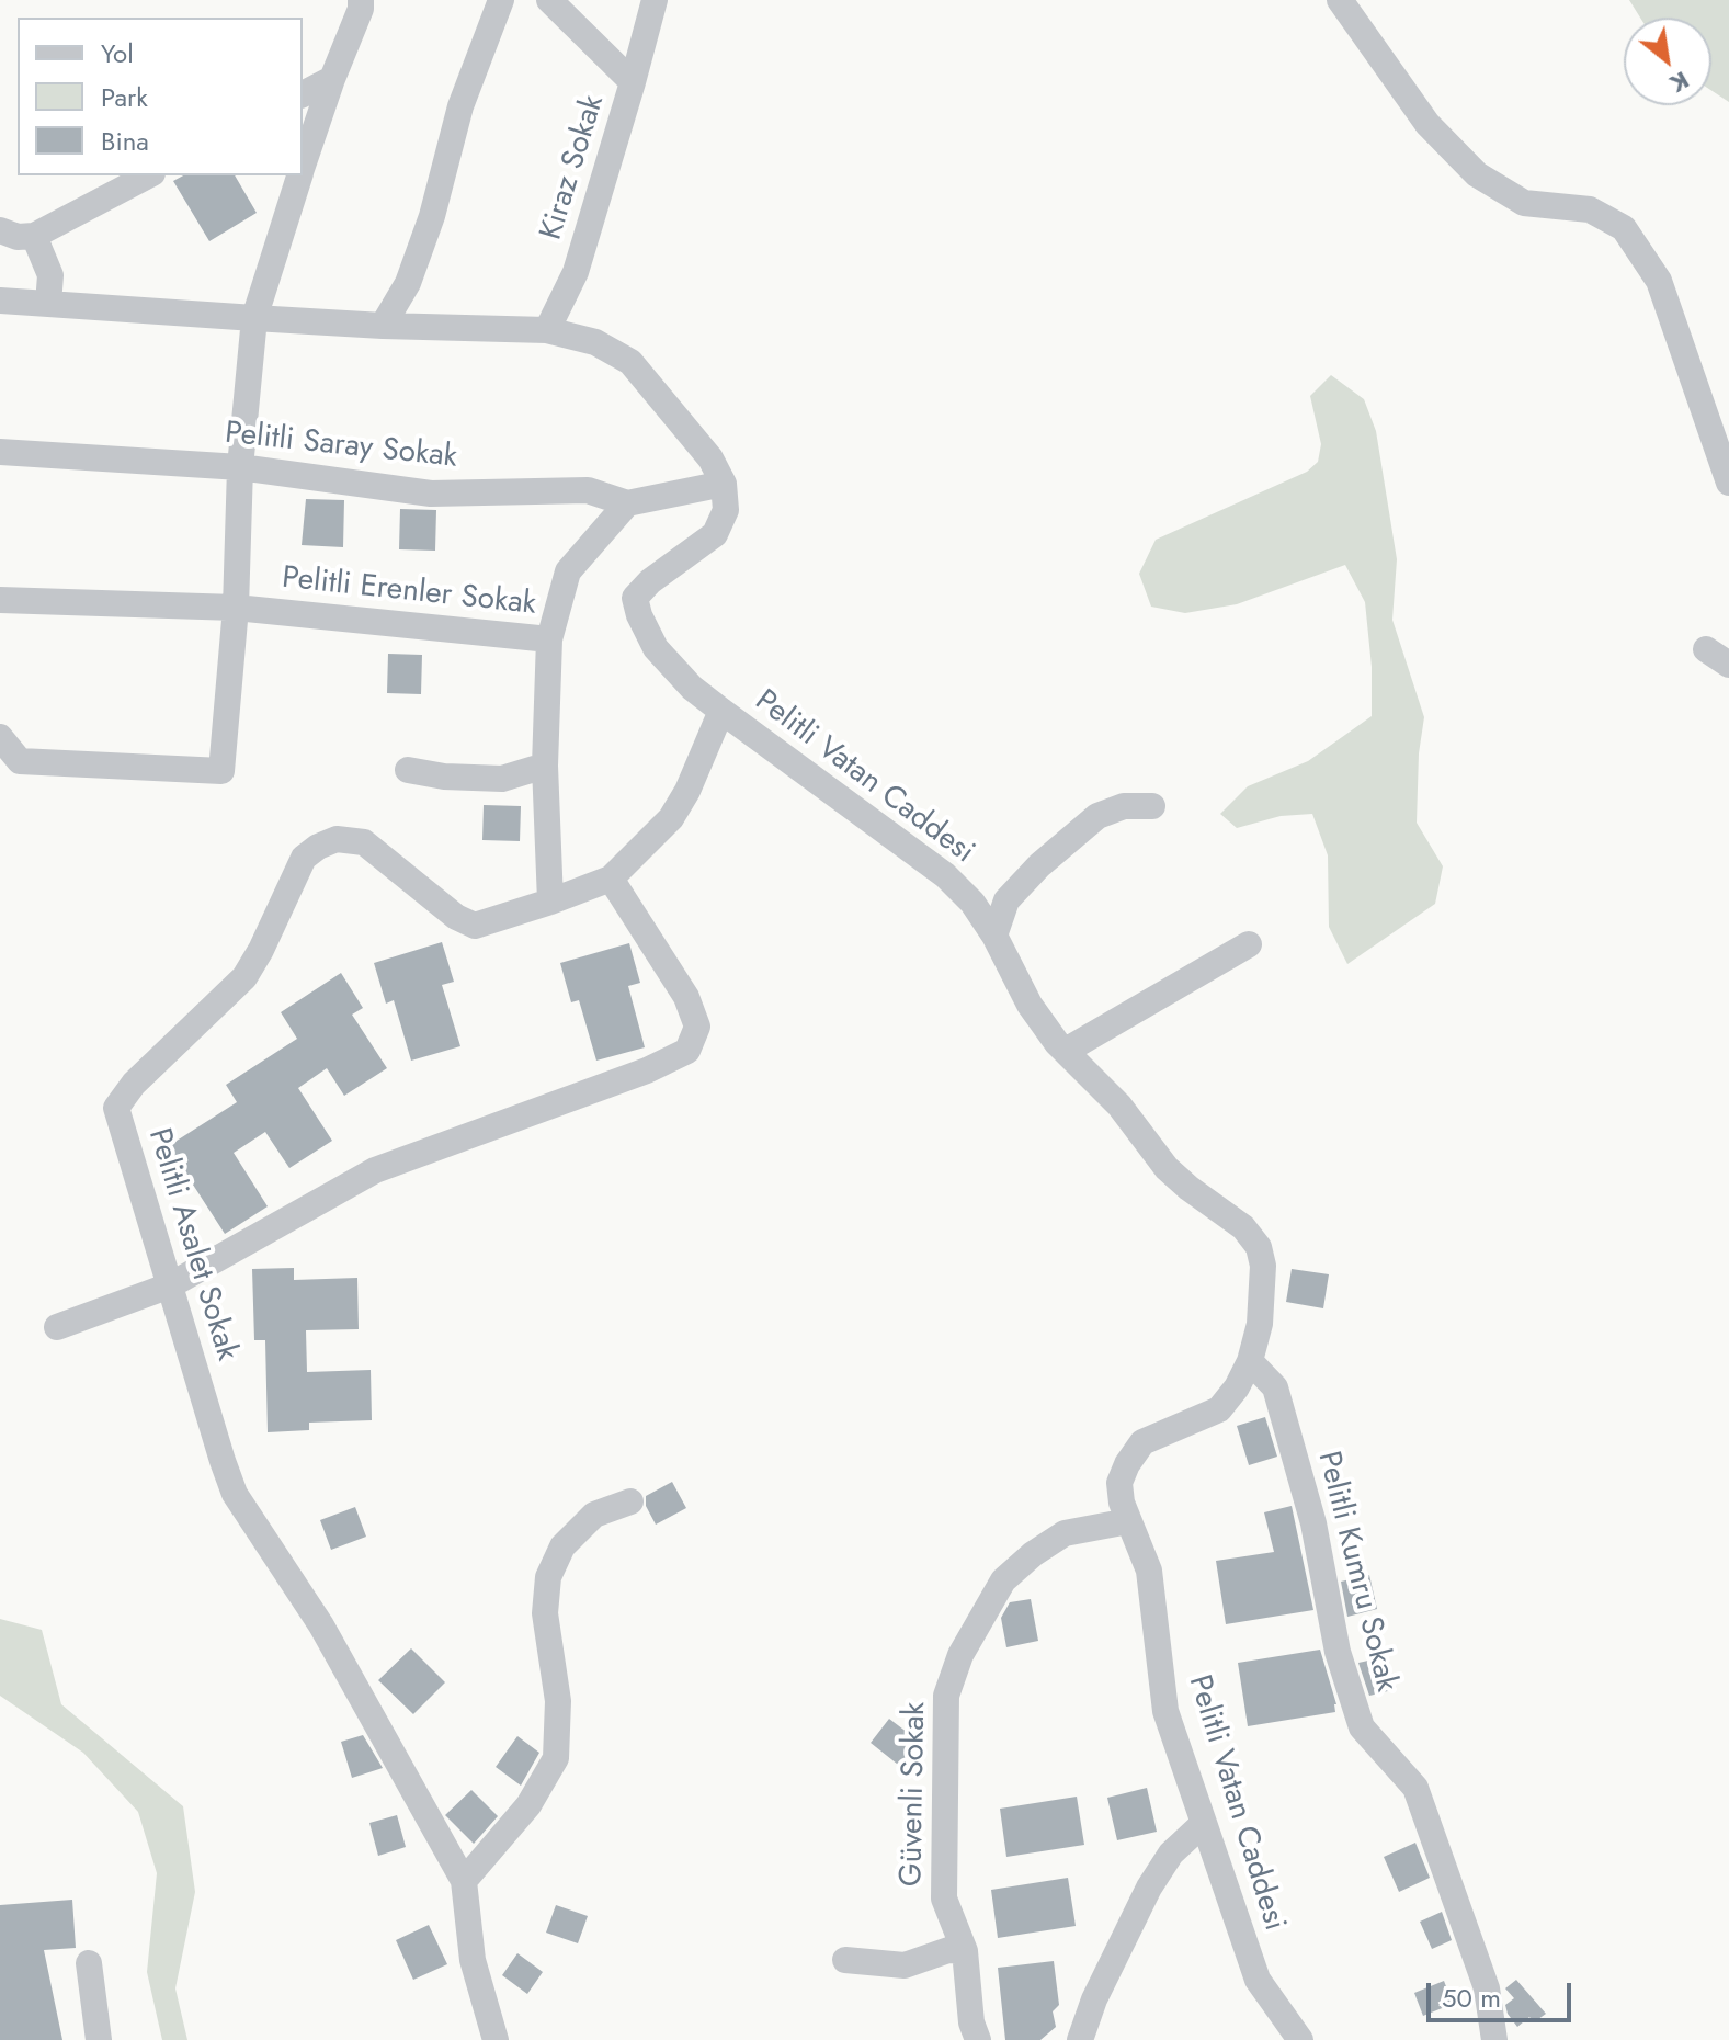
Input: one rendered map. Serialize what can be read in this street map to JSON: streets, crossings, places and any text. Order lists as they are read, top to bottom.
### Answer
{
  "streets": {
    "street": [
      "Kiraz Sokak",
      "Pelitli Saray Sokak",
      "Pelitli Erenler Sokak",
      "Pelitli Vatan Caddesi",
      "Pelitli Asalet Sokak",
      "Pelitli Kumru Sokak",
      "Güvenli Sokak"
    ]
  },
  "crossings": [
    ["Pelitli Saray Sokak", "Pelitli Vatan Caddesi"],
    ["Pelitli Erenler Sokak", "Pelitli Asalet Sokak"],
    ["Pelitli Vatan Caddesi", "Pelitli Asalet Sokak"],
    ["Pelitli Vatan Caddesi", "Pelitli Kumru Sokak"],
    ["Pelitli Vatan Caddesi", "Güvenli Sokak"]
  ],
  "legend": ["Yol", "Park", "Bina"],
  "scale_bar": "50 m",
  "north": "bottom right"
}
